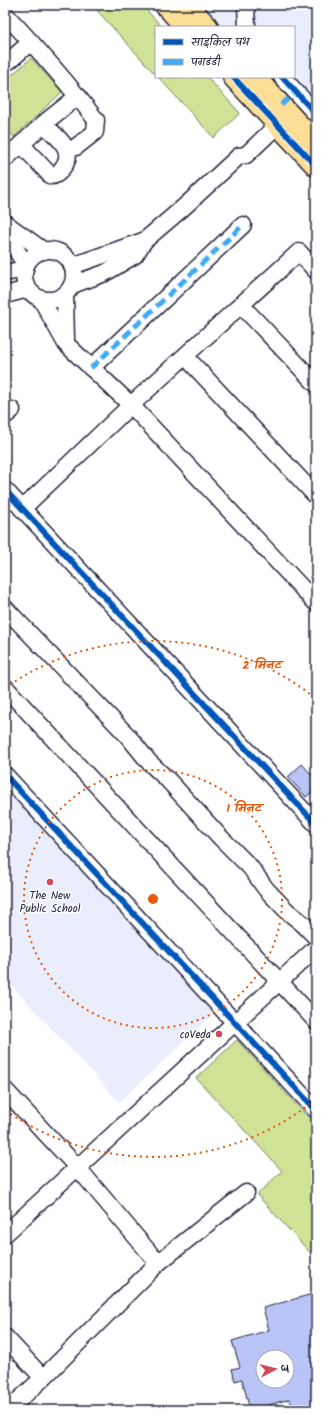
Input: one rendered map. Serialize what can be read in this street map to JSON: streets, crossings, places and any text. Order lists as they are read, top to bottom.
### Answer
{
  "places": ["The New Public School", "coVeda"],
  "legend": ["साइकिल पथ", "पगडंडी"],
  "north": "right",
  "rings": ["2 मिनट", "1 मिनट"]
}
